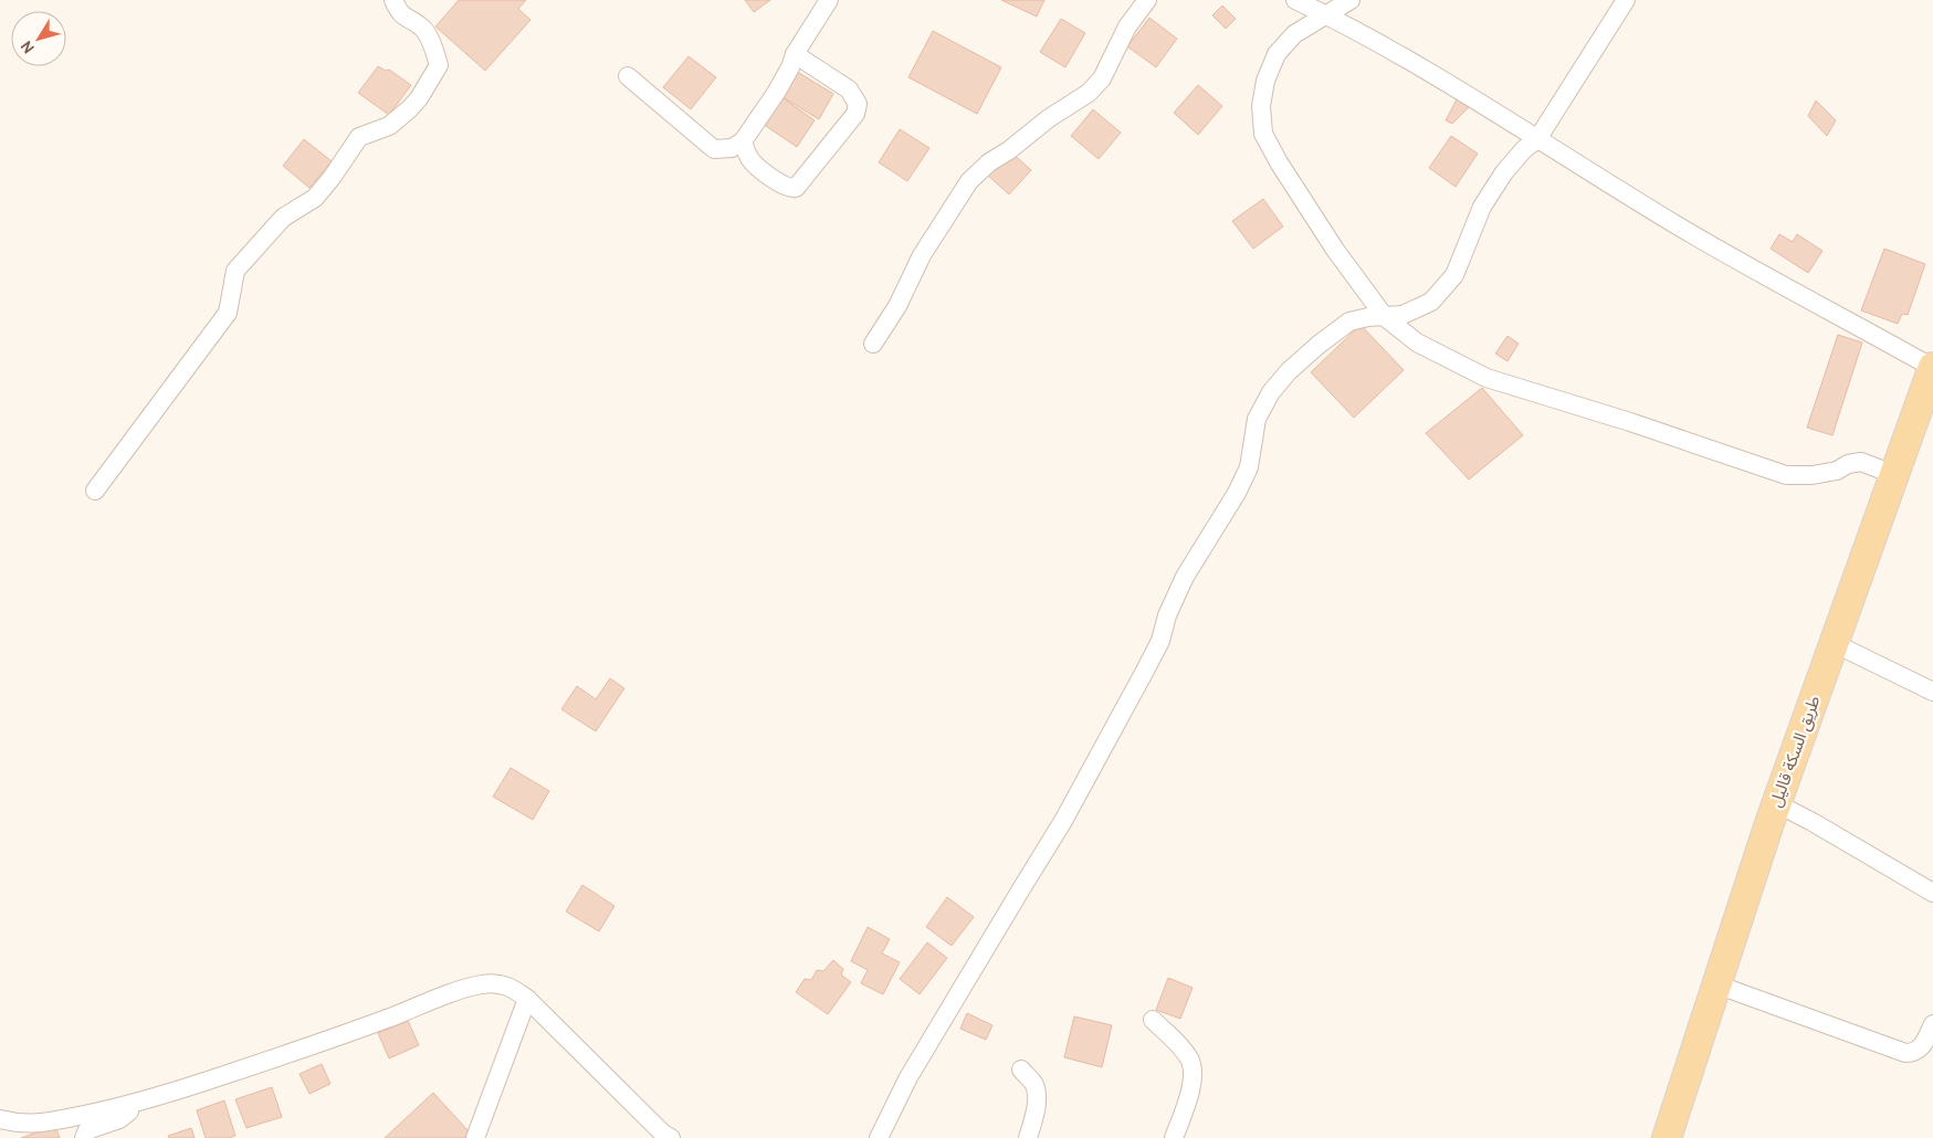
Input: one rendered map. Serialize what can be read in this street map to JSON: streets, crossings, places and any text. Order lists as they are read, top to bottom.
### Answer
{
  "streets": {
    "main road": ["طريق السكة قاليل"]
  },
  "north": "bottom left"
}
